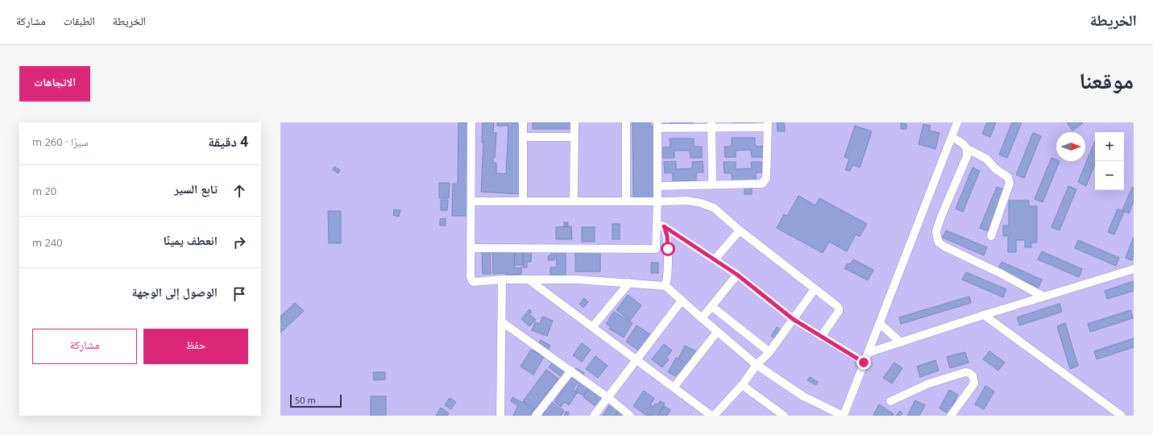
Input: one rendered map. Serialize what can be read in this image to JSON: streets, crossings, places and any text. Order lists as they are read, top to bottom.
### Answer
{
  "scale_bar": "50 m",
  "north": "right",
  "page": {
    "header": "الخريطة",
    "nav": ["الخريطة", "الطبقات", "مشاركة"],
    "title": "موقعنا",
    "buttons": [
      "الاتجاهات",
      ["حفظ", "مشاركة"]
    ],
    "heading": ["4 دقيقة", "سيرًا · 260 m"],
    "map_buttons": ["+", "−"],
    "list": [
      ["تابع السير", "20 m"],
      ["انعطف يمينًا", "240 m"],
      "الوصول إلى الوجهة"
    ],
    "scale": "50 m"
  }
}
